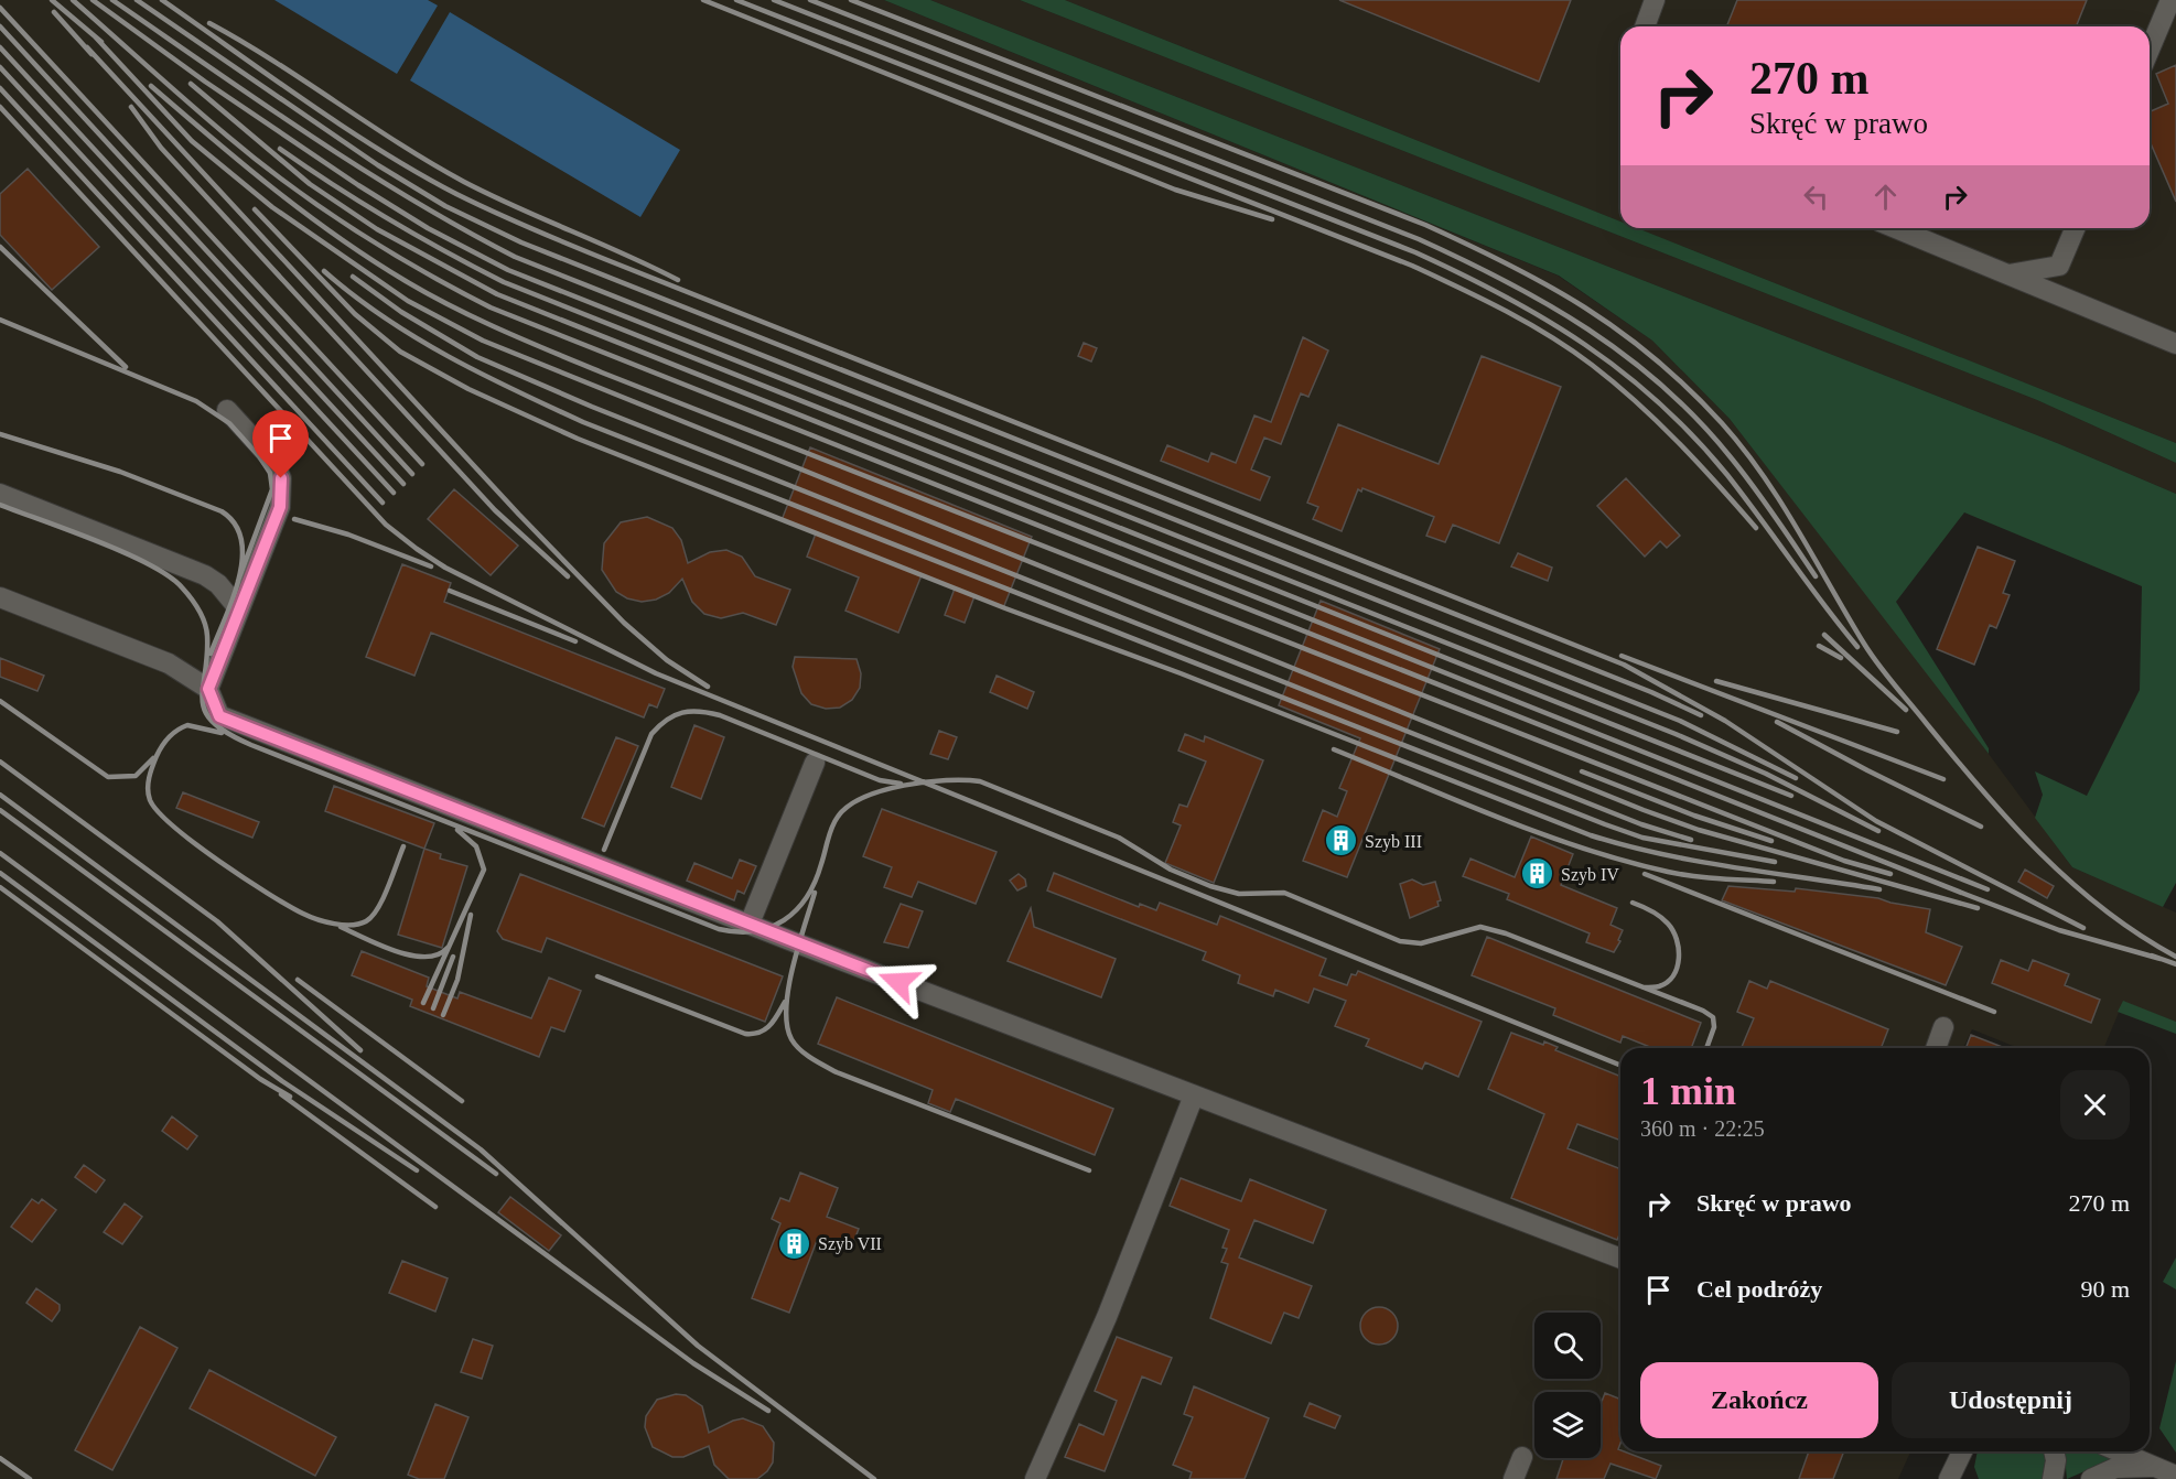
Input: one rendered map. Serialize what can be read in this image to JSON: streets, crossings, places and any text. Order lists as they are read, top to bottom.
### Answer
{
  "places": {
    "building": ["Szyb III", "Szyb IV", "Szyb VII"]
  },
  "page": {
    "turn": ["270 m", "Skręć w prawo"],
    "heading": ["1 min", "360 m · 22:25"],
    "list": [
      {
        "name": "Skręć w prawo",
        "value": "270 m"
      },
      {
        "name": "Cel podróży",
        "value": "90 m"
      }
    ],
    "buttons": ["Zakończ", "Udostępnij"]
  }
}
